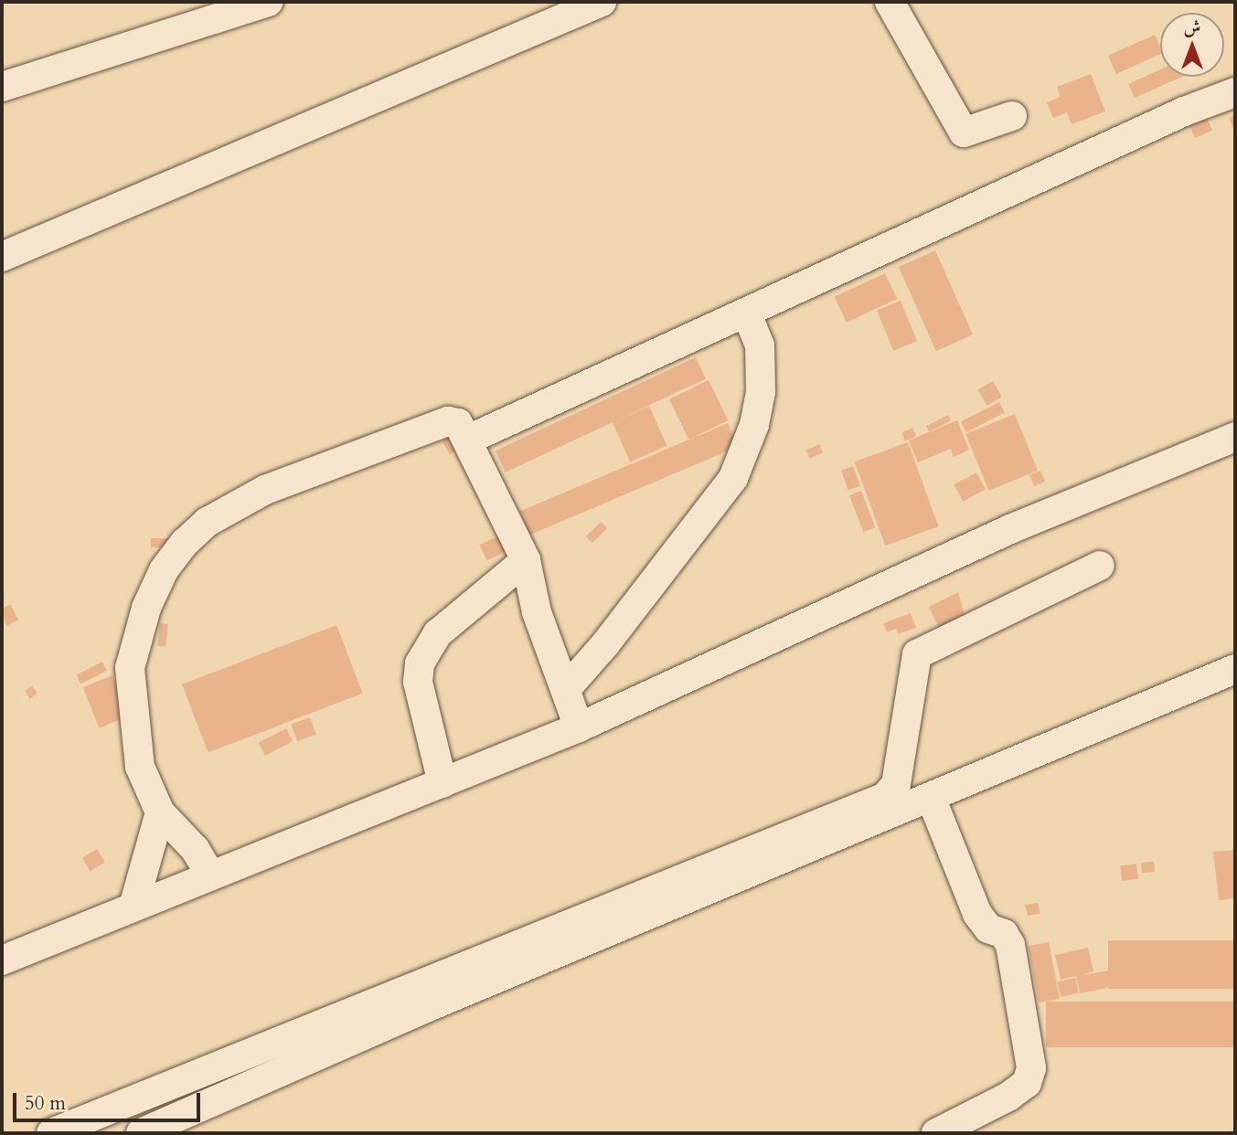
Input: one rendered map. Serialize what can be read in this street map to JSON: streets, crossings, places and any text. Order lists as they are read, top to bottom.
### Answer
{
  "scale_bar": "50 m",
  "north": "top"
}
